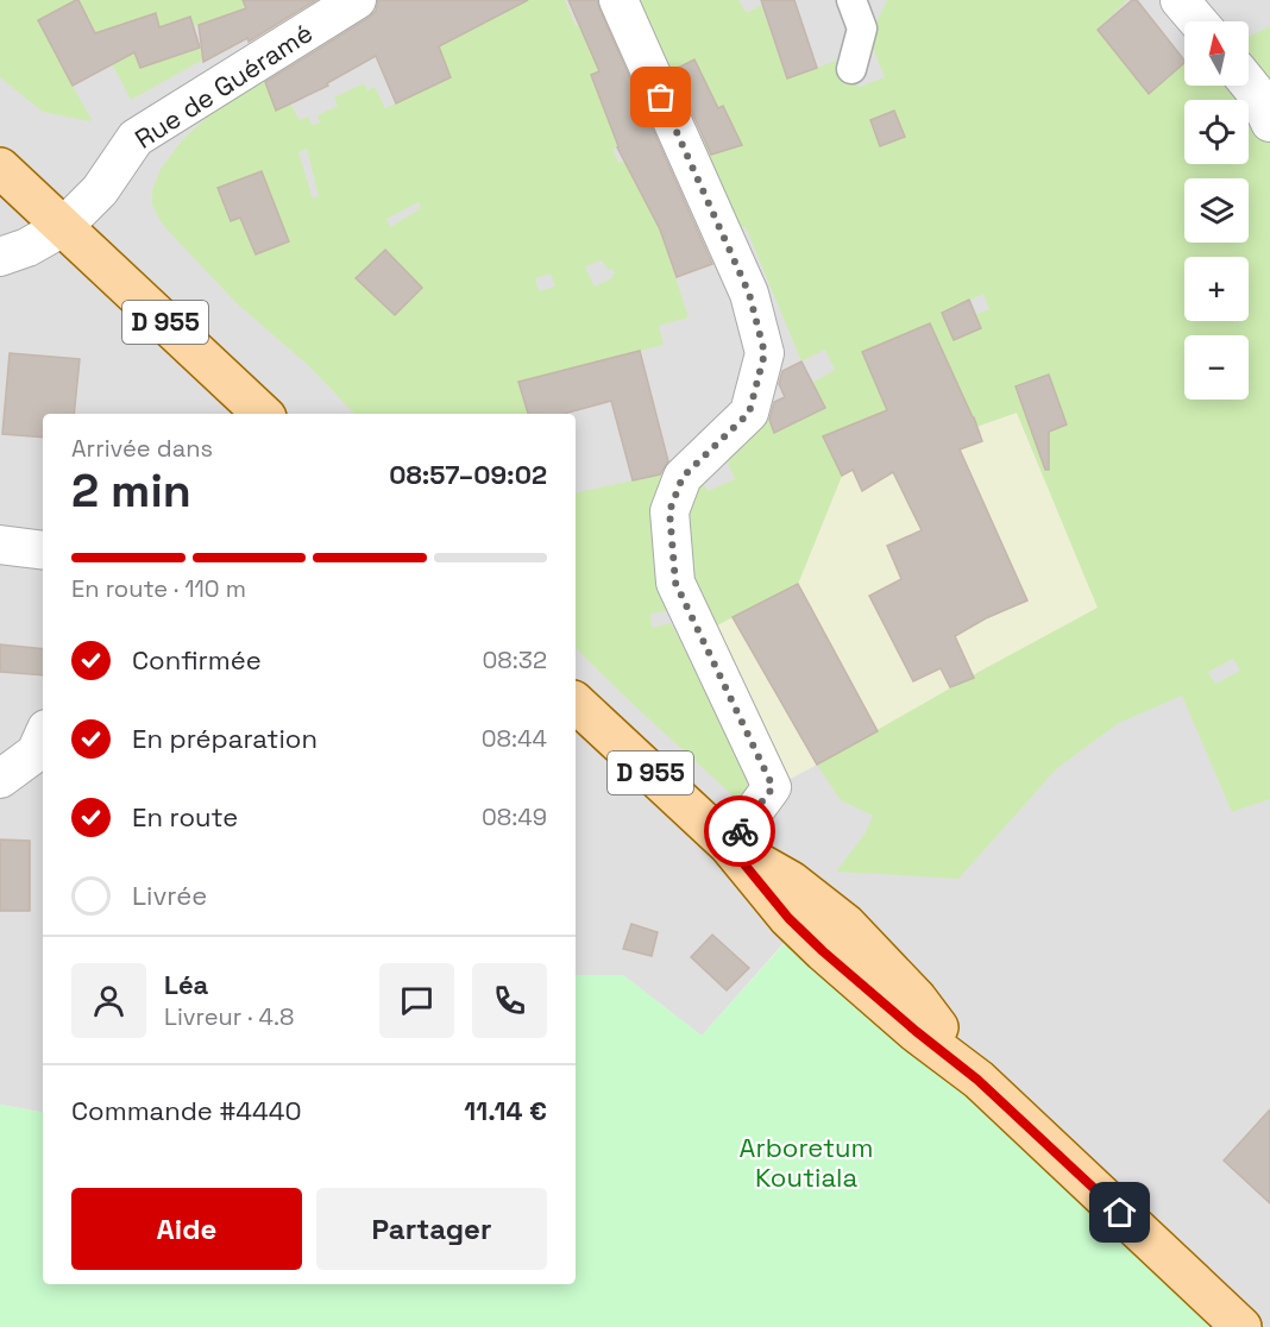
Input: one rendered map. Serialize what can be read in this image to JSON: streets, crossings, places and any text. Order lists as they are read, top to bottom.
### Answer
{
  "streets": {
    "main road": ["D 955"],
    "street": ["Rue de Guéramé"]
  },
  "crossings": [
    ["Rue de Guéramé", "D 955"]
  ],
  "parks": ["Arboretum Koutiala"],
  "north": "top",
  "page": {
    "map_buttons": ["+", "−"],
    "heading": ["2 min", "Arrivée dans", "08:57–09:02"],
    "panel": [
      "Léa",
      "Livreur · 4.8",
      "Commande #4440",
      "11.14 €"
    ],
    "bar": "En route · 110 m",
    "list": [
      ["Confirmée", "08:32"],
      ["En préparation", "08:44"],
      ["En route", "08:49"],
      "Livrée"
    ],
    "buttons": ["Aide", "Partager"]
  }
}
